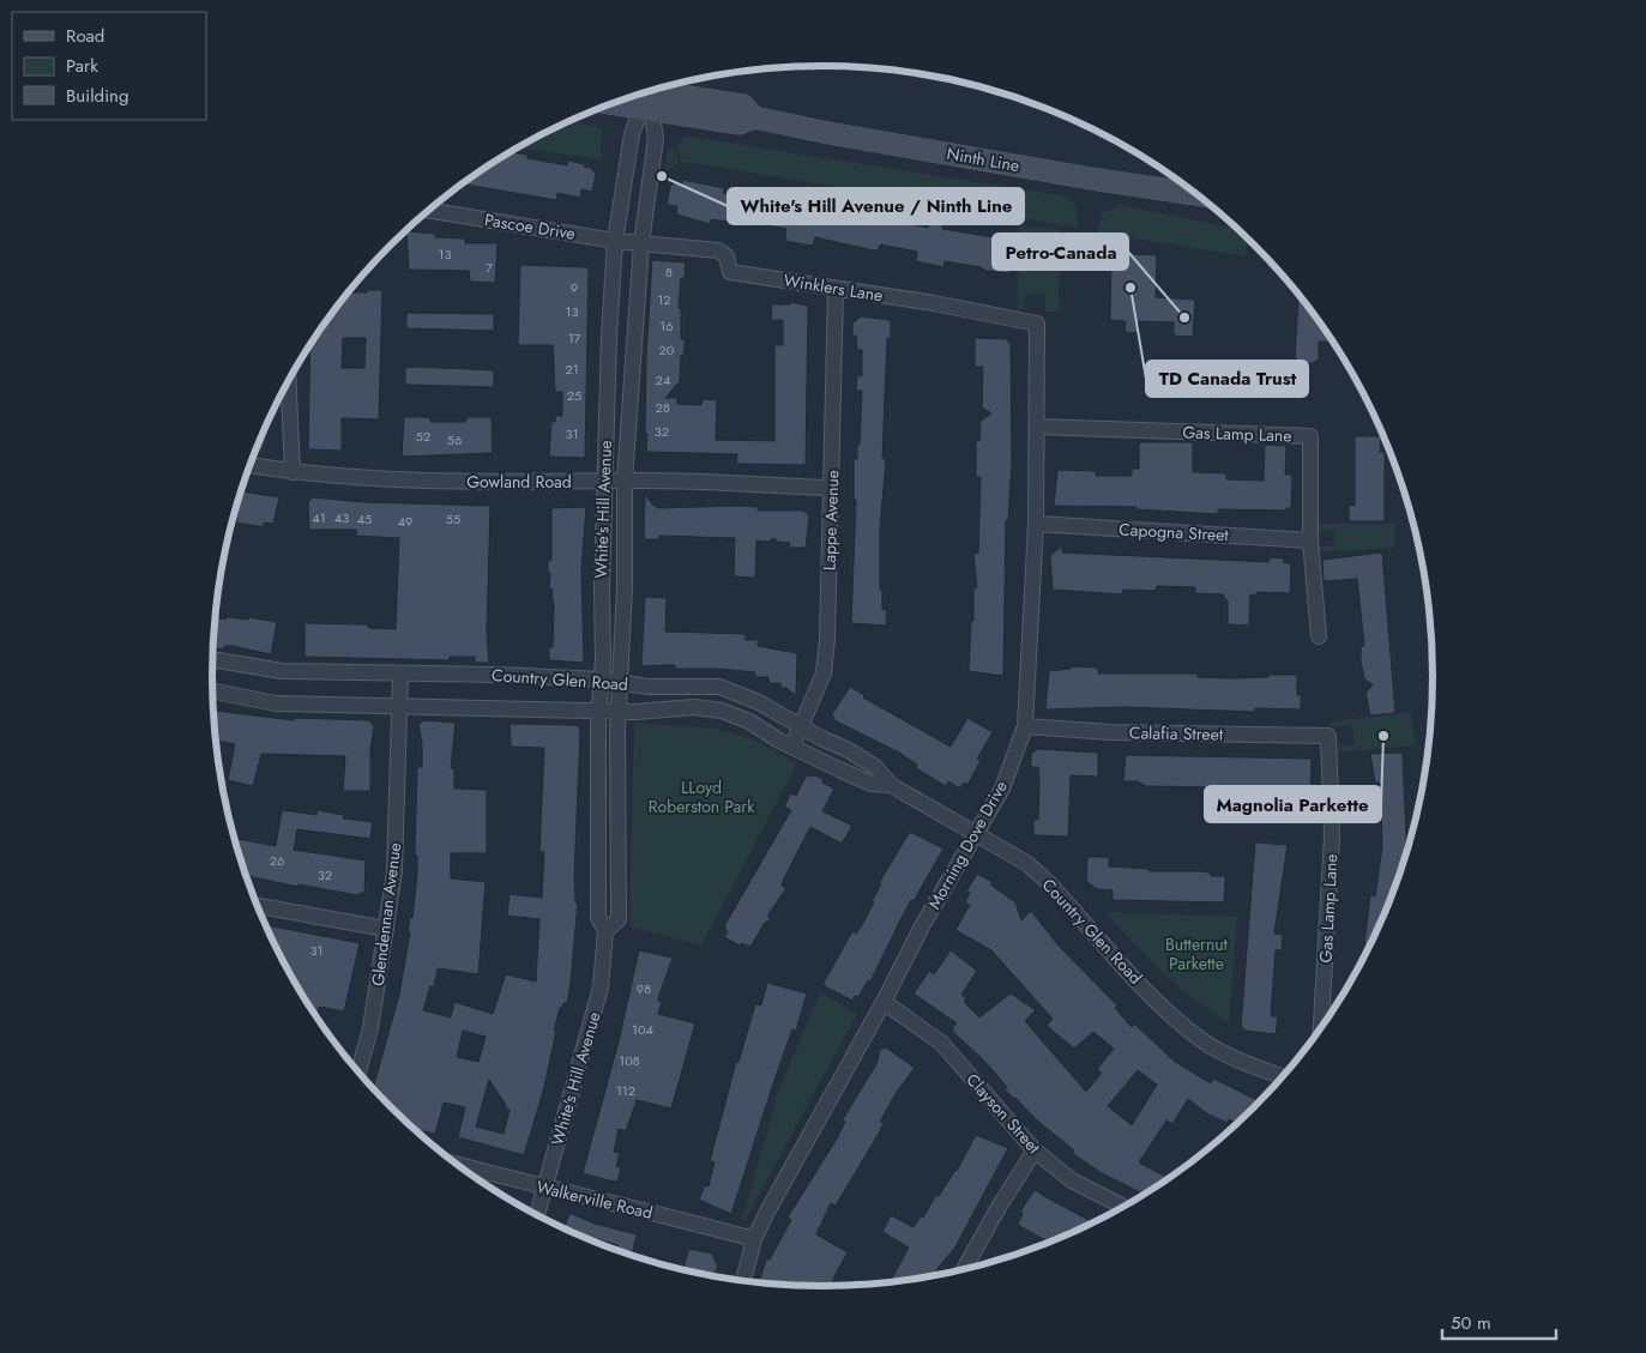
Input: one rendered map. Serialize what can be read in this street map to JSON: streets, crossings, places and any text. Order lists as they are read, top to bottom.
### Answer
{
  "streets": {
    "main road": ["Ninth Line"],
    "street": [
      "Pascoe Drive",
      "Winklers Lane",
      "Gas Lamp Lane",
      "Gowland Road",
      "White's Hill Avenue",
      "Lappe Avenue",
      "Capogna Street",
      "Country Glen Road",
      "Calafia Street",
      "Morning Dove Drive",
      "Glendennan Avenue",
      "Clayson Street",
      "Walkerville Road"
    ]
  },
  "crossings": [
    ["Ninth Line", "White's Hill Avenue"],
    ["Pascoe Drive", "Winklers Lane"],
    ["Pascoe Drive", "White's Hill Avenue"],
    ["Winklers Lane", "White's Hill Avenue"],
    ["Winklers Lane", "Lappe Avenue"],
    ["Winklers Lane", "Morning Dove Drive"],
    ["Gas Lamp Lane", "Capogna Street"],
    ["Gas Lamp Lane", "Calafia Street"],
    ["Gas Lamp Lane", "Morning Dove Drive"],
    ["Gowland Road", "White's Hill Avenue"],
    ["Gowland Road", "Lappe Avenue"],
    ["White's Hill Avenue", "Country Glen Road"],
    ["White's Hill Avenue", "Walkerville Road"],
    ["Lappe Avenue", "Country Glen Road"],
    ["Capogna Street", "Morning Dove Drive"],
    ["Country Glen Road", "Morning Dove Drive"],
    ["Country Glen Road", "Glendennan Avenue"],
    ["Calafia Street", "Morning Dove Drive"],
    ["Morning Dove Drive", "Clayson Street"],
    ["Morning Dove Drive", "Walkerville Road"]
  ],
  "parks": ["LLoyd Roberston Park", "Butternut Parkette"],
  "places": [
    "White's Hill Avenue / Ninth Line",
    "TD Canada Trust",
    "Petro-Canada",
    "Magnolia Parkette"
  ],
  "house_numbers": [
    "13",
    "7",
    "8",
    "9",
    "12",
    "13",
    "16",
    "17",
    "20",
    "21",
    "24",
    "25",
    "28",
    "32",
    "31",
    "52",
    "56",
    "41",
    "43",
    "45",
    "55",
    "49",
    "26",
    "32",
    "31",
    "98",
    "104",
    "108",
    "112"
  ],
  "legend": ["Road", "Park", "Building"],
  "scale_bar": "50 m"
}
